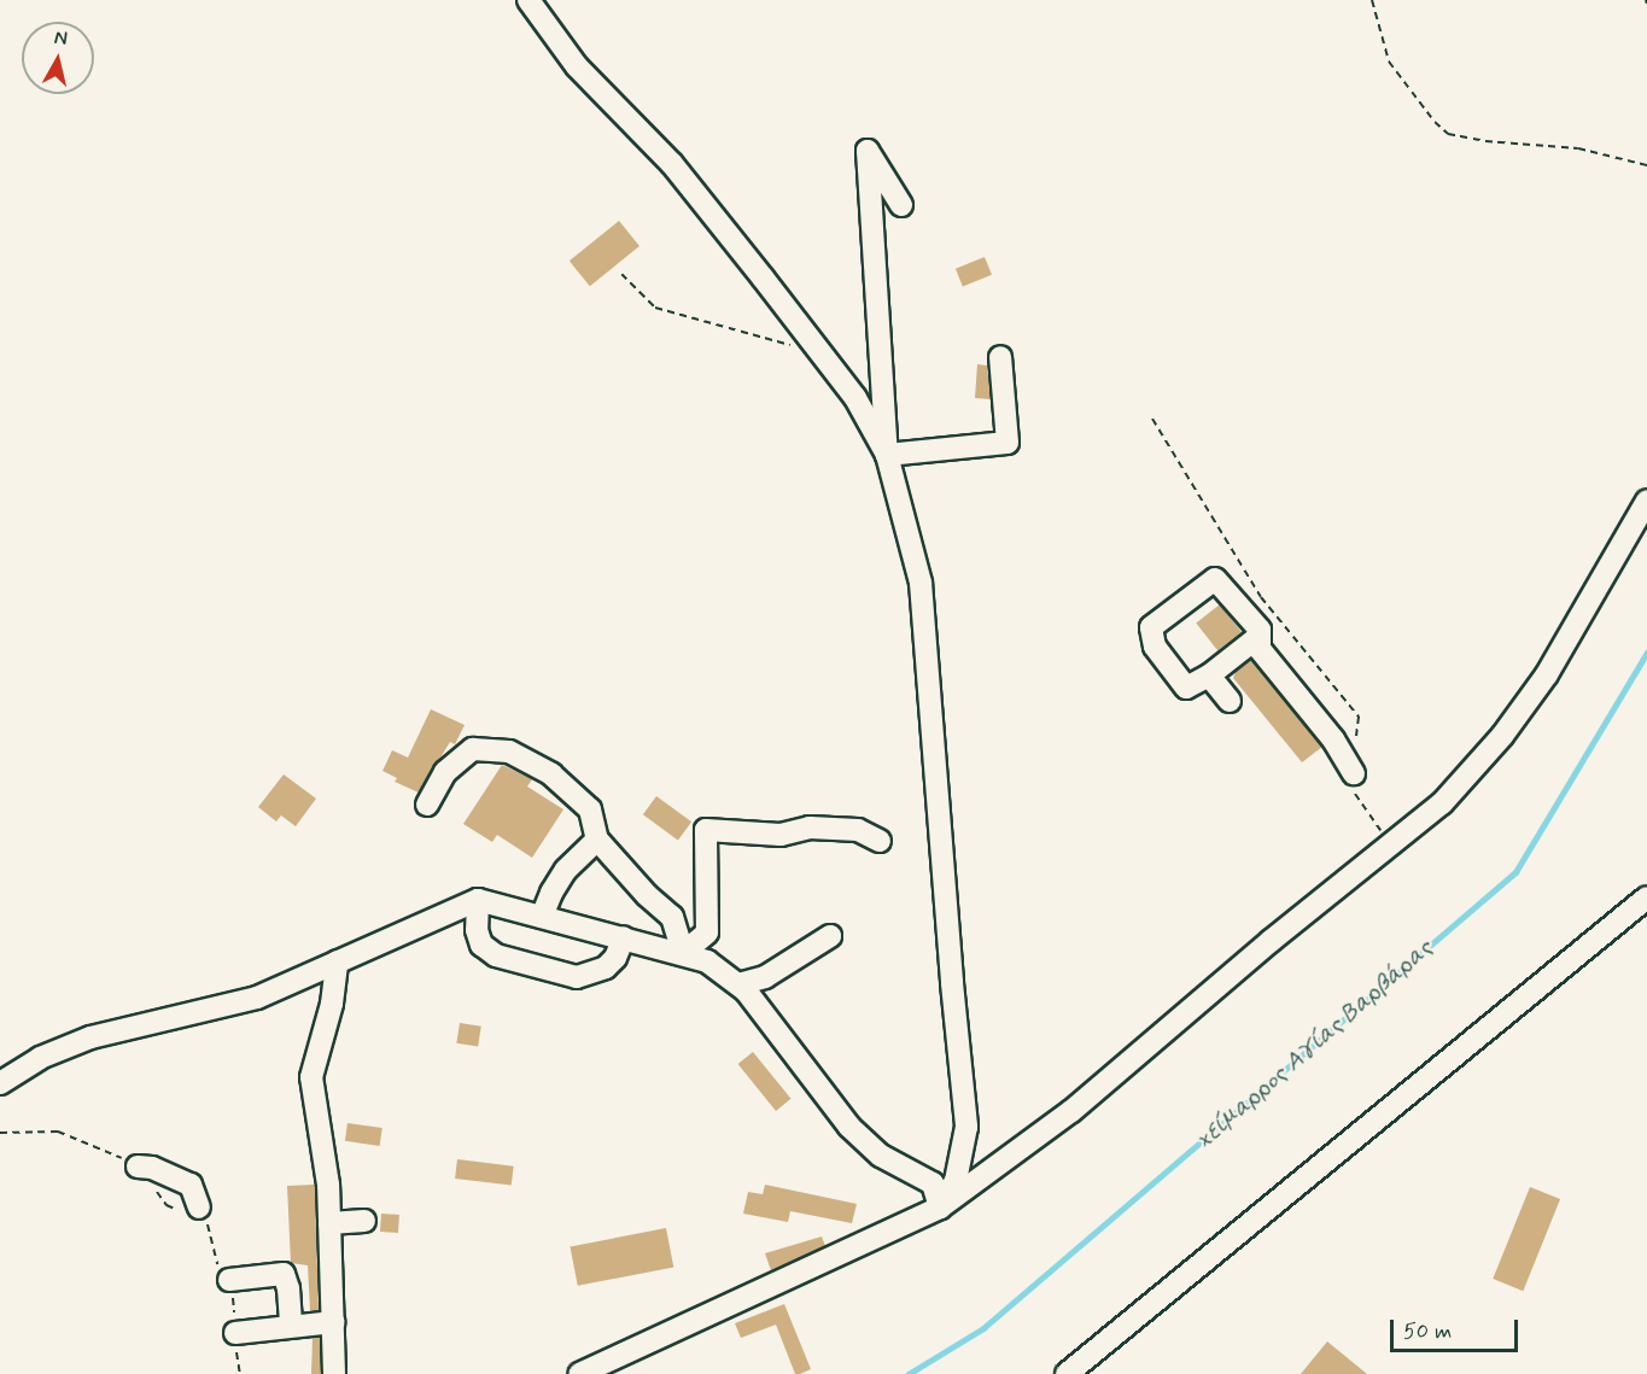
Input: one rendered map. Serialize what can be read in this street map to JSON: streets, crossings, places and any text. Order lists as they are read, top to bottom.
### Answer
{
  "water": ["χείμαρρος Αγίας Βαρβάρας"],
  "scale_bar": "50 m",
  "north": "top"
}
